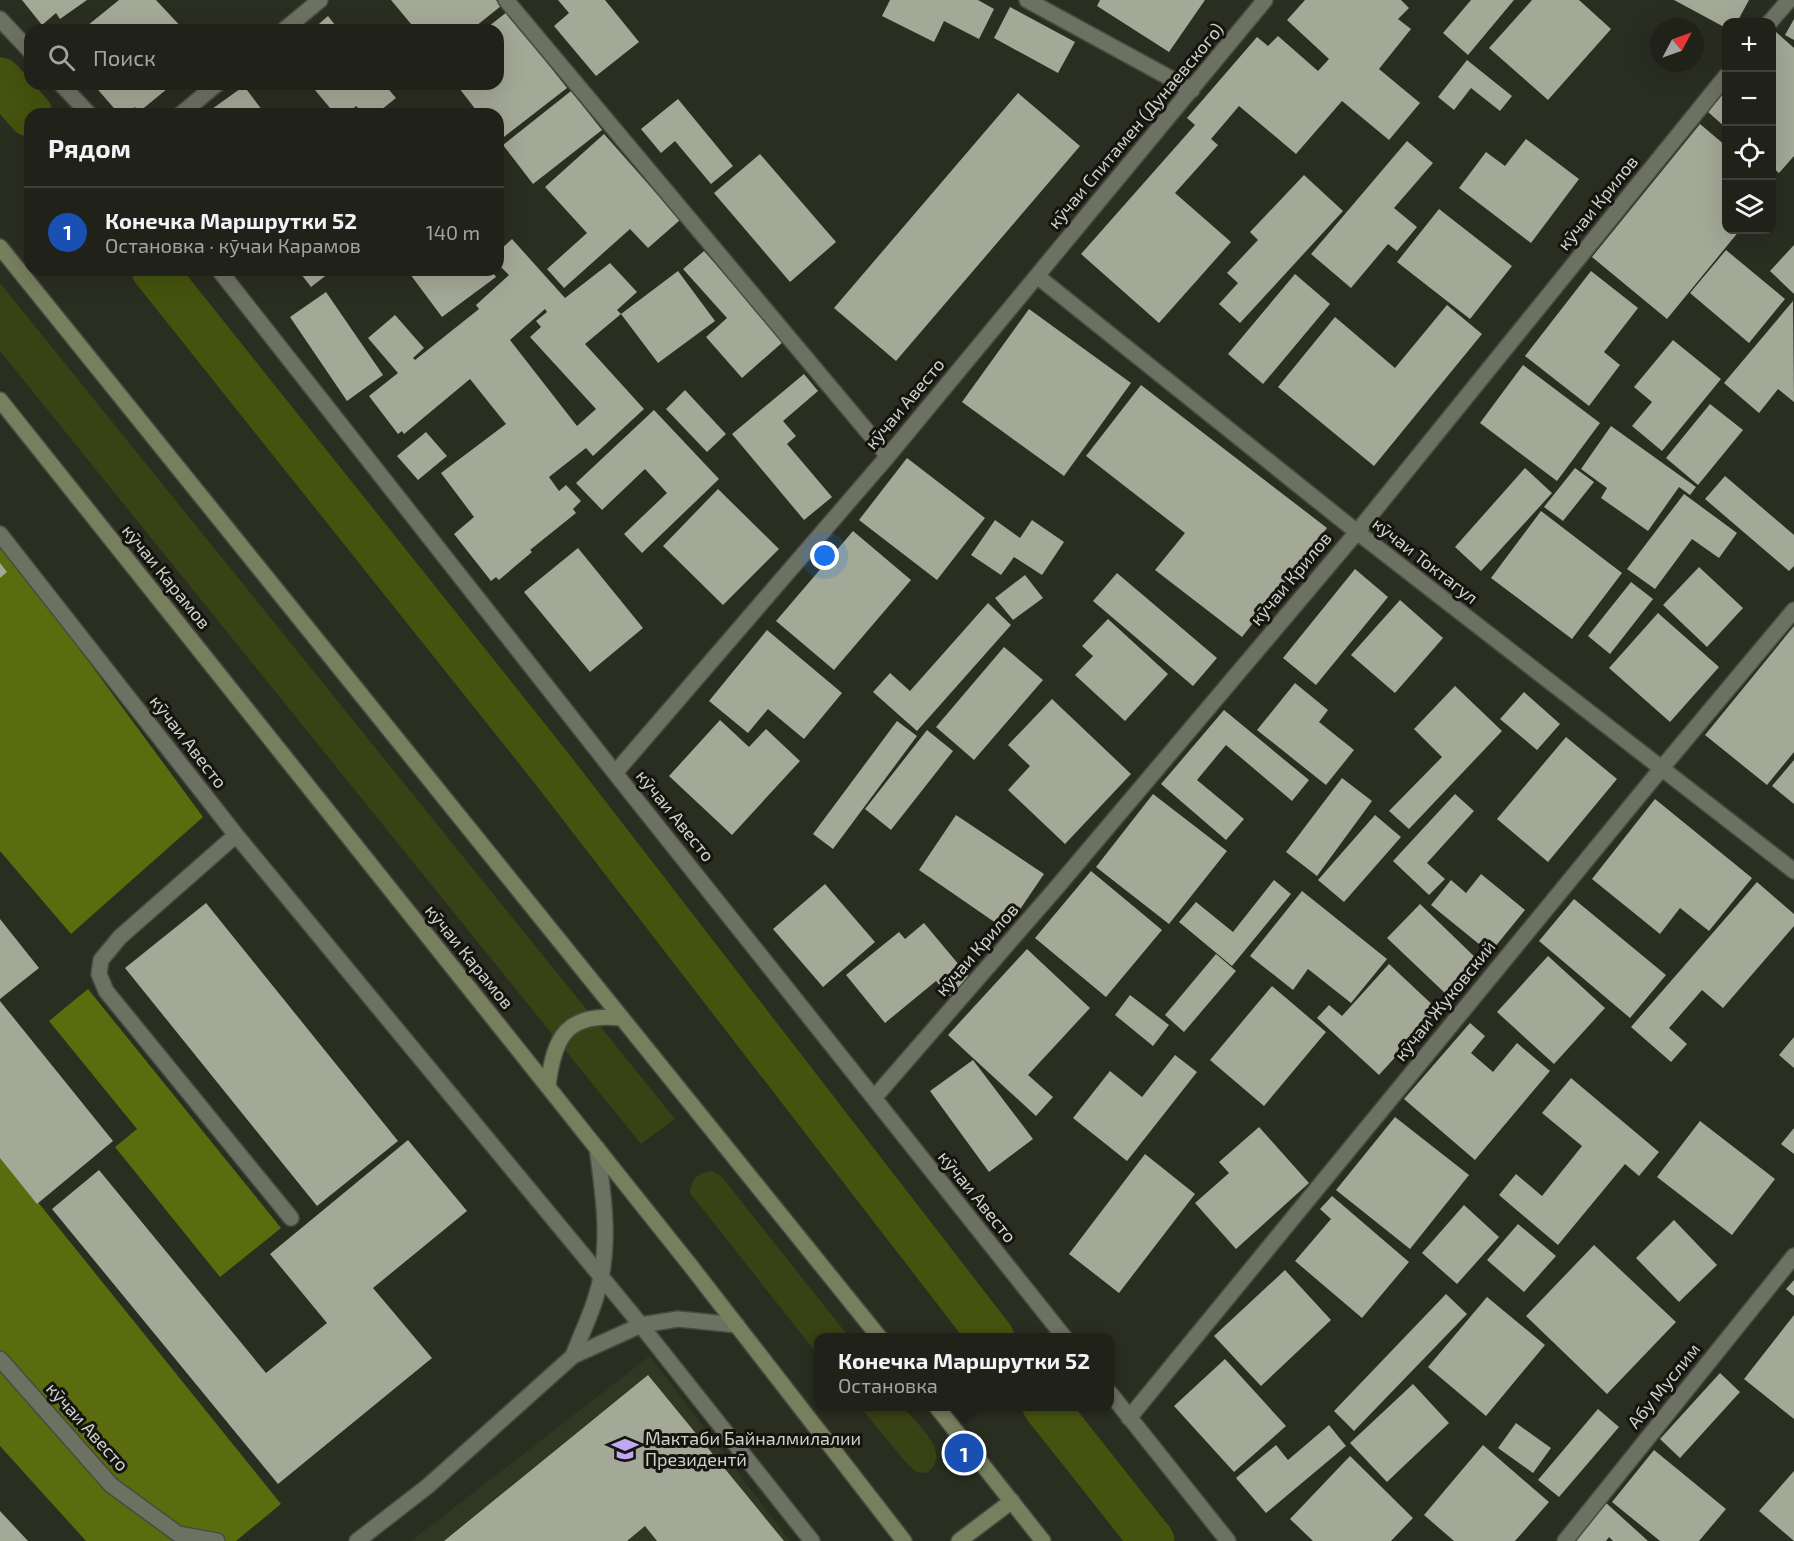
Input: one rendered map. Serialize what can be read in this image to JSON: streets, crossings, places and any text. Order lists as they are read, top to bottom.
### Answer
{
  "streets": {
    "main road": ["кӯчаи Карамов"],
    "street": [
      "кӯчаи Спитамен (Дунаевского)",
      "кӯчаи Крилов",
      "кӯчаи Авесто",
      "кӯчаи Токтагул",
      "кӯчаи Жуковский",
      "Абу Муслим"
    ]
  },
  "crossings": [
    ["кӯчаи Спитамен (Дунаевского)", "кӯчаи Авесто"],
    ["кӯчаи Спитамен (Дунаевского)", "кӯчаи Токтагул"],
    ["кӯчаи Крилов", "кӯчаи Авесто"],
    ["кӯчаи Крилов", "кӯчаи Токтагул"],
    ["кӯчаи Авесто", "кӯчаи Токтагул"],
    ["кӯчаи Токтагул", "кӯчаи Жуковский"]
  ],
  "places": {
    "school or university": ["Мактаби Байналмилалии Президентӣ"]
  },
  "north": "top right",
  "page": {
    "map_buttons": ["+", "−"],
    "search": "Поиск",
    "heading": "Рядом",
    "list": [
      {
        "mark": "1",
        "name": "Конечка Маршрутки 52",
        "note": "Остановка · кӯчаи Карамов",
        "value": "140 m"
      }
    ],
    "popup": ["Конечка Маршрутки 52", "Остановка"],
    "pins": "1"
  }
}
